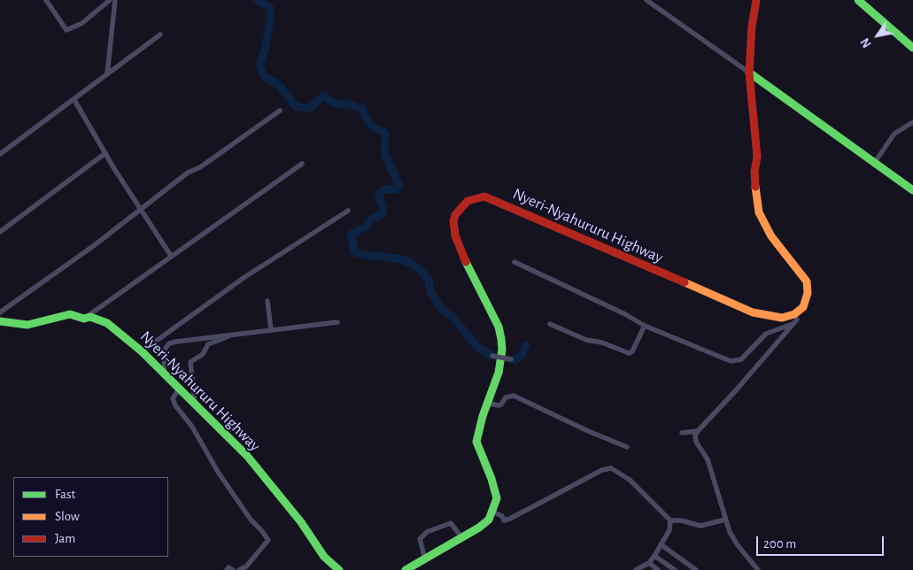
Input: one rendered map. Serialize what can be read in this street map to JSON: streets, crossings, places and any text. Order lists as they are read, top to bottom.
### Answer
{
  "streets": {
    "main road": ["Nyeri-Nyahururu Highway"]
  },
  "legend": ["Fast", "Slow", "Jam"],
  "scale_bar": "200 m",
  "north": "bottom left"
}
